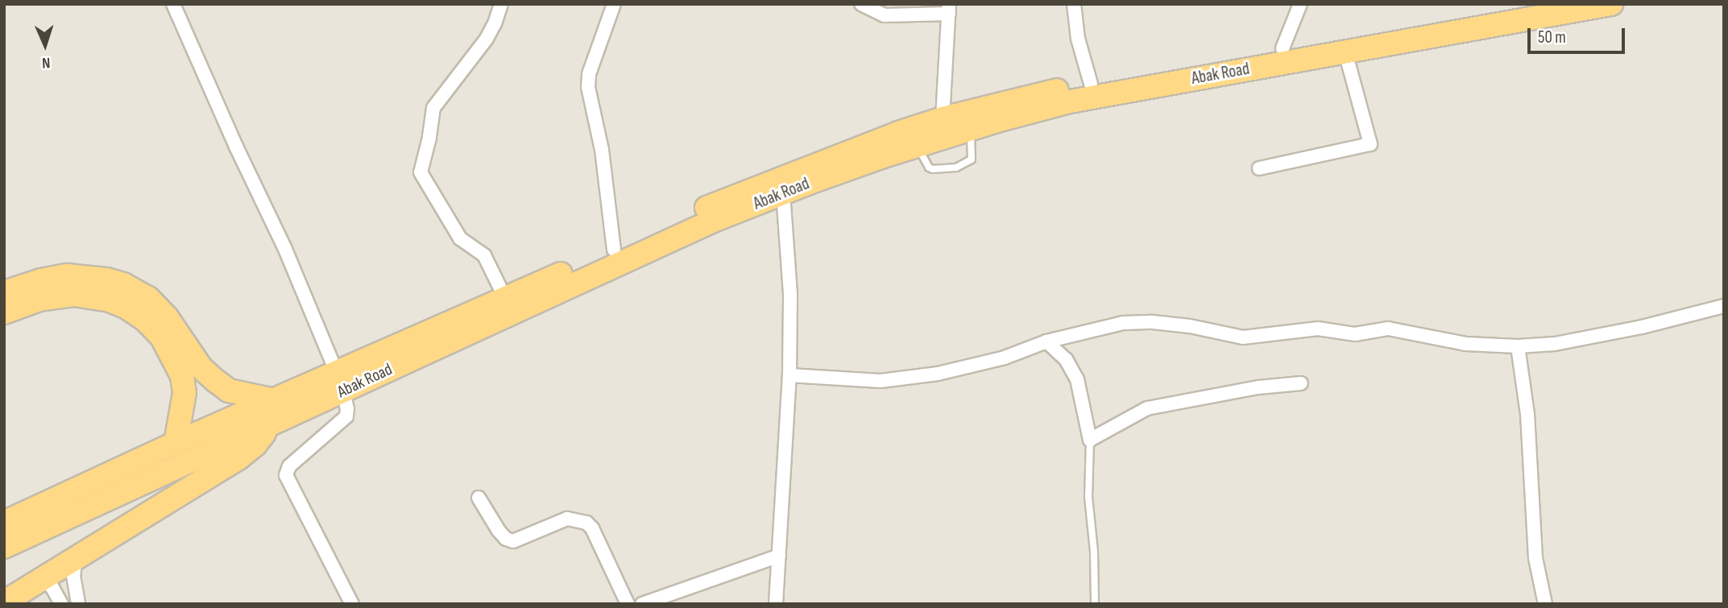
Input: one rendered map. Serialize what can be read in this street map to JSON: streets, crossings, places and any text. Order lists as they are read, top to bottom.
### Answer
{
  "streets": {
    "highway": ["Abak Road"]
  },
  "scale_bar": "50 m",
  "north": "bottom"
}
